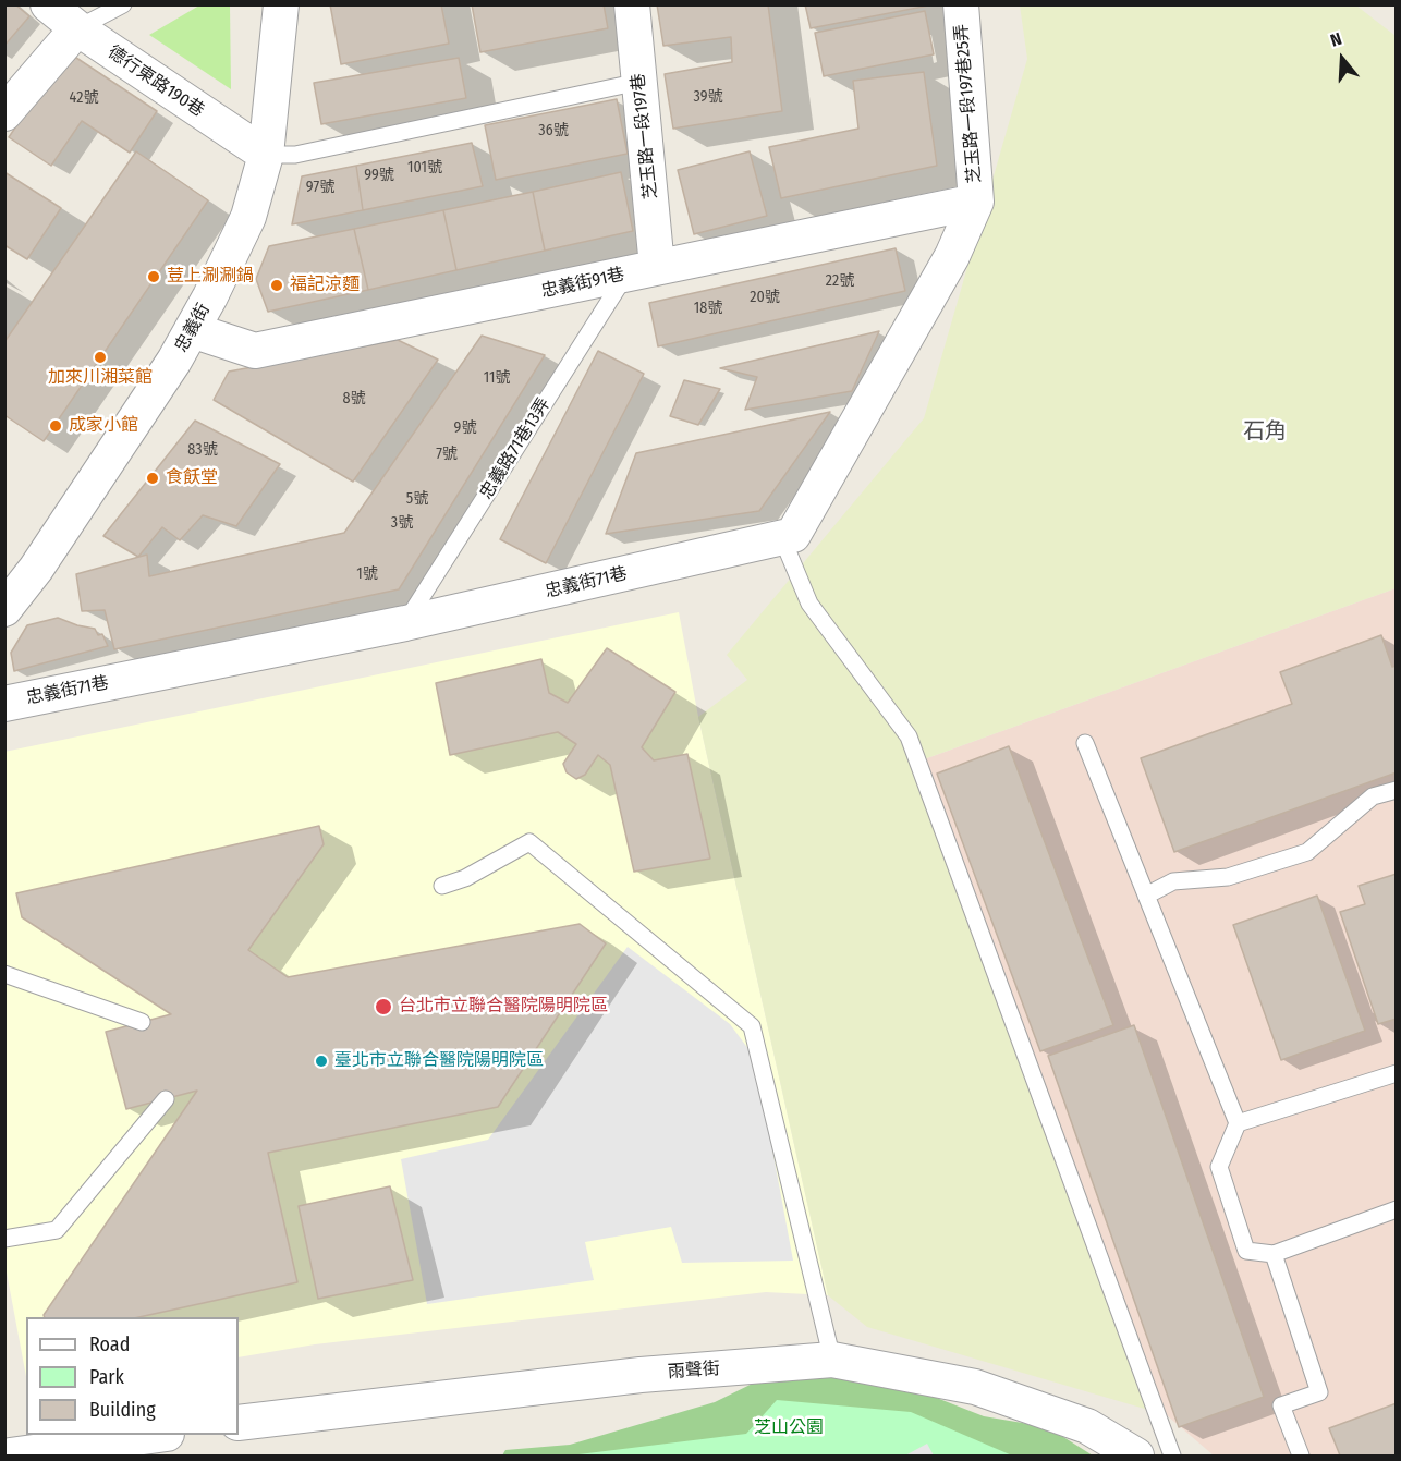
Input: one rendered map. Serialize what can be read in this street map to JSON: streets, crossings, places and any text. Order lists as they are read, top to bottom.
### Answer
{
  "streets": {
    "street": [
      "德行東路190巷",
      "芝玉路一段197巷25弄",
      "芝玉路一段197巷",
      "忠義街91巷",
      "忠義街",
      "忠義街71巷",
      "雨聲街"
    ],
    "lane": ["忠義路71巷13弄"]
  },
  "crossings": [
    ["德行東路190巷", "忠義街"],
    ["芝玉路一段197巷25弄", "忠義街91巷"],
    ["芝玉路一段197巷", "忠義街91巷"],
    ["芝玉路一段197巷", "忠義路71巷13弄"],
    ["忠義街91巷", "忠義街"],
    ["忠義街91巷", "忠義路71巷13弄"],
    ["忠義路71巷13弄", "忠義街71巷"]
  ],
  "districts": ["石角"],
  "parks": ["芝山公園"],
  "places": [
    "荳上涮涮鍋",
    "福記涼麵",
    "加來川湘菜館",
    "成家小館",
    "食飫堂",
    "台北市立聯合醫院陽明院區",
    "臺北市立聯合醫院陽明院區"
  ],
  "house_numbers": [
    "39號",
    "42號",
    "36號",
    "101號",
    "99號",
    "97號",
    "22號",
    "20號",
    "18號",
    "11號",
    "8號",
    "9號",
    "83號",
    "7號",
    "5號",
    "3號",
    "1號"
  ],
  "legend": ["Road", "Park", "Building"],
  "north": "top"
}
